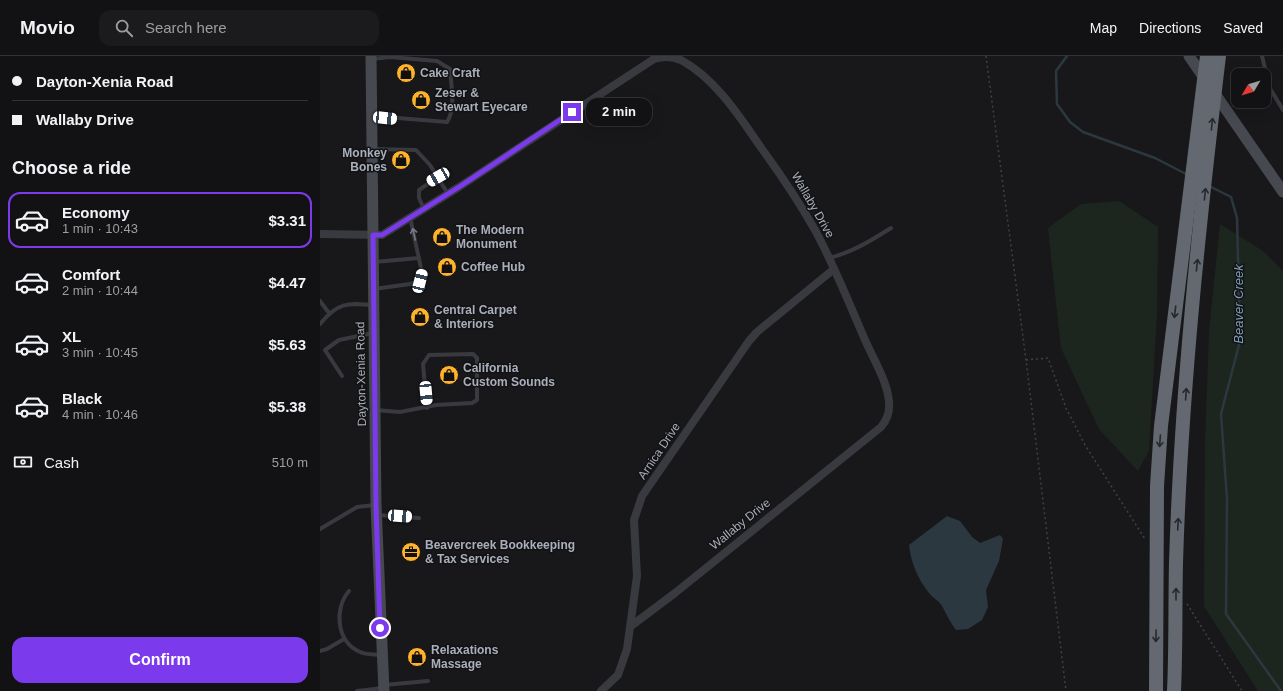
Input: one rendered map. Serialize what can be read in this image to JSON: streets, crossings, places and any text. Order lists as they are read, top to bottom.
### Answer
{
  "streets": {
    "main road": ["Dayton-Xenia Road"],
    "street": ["Wallaby Drive", "Arnica Drive"]
  },
  "crossings": [
    ["Wallaby Drive", "Dayton-Xenia Road"],
    ["Wallaby Drive", "Arnica Drive"]
  ],
  "water": ["Beaver Creek"],
  "places": {
    "shop": [
      "Cake Craft",
      "Zeser & Stewart Eyecare",
      "Monkey Bones",
      "The Modern Monument",
      "Coffee Hub",
      "Central Carpet & Interiors",
      "California Custom Sounds",
      "Relaxations Massage"
    ],
    "office": ["Beavercreek Bookkeeping & Tax Services"]
  },
  "north": "bottom left",
  "page": {
    "header": "Movio",
    "search": "Search here",
    "nav": ["Map", "Directions", "Saved"],
    "banner": ["Dayton-Xenia Road", "Wallaby Drive"],
    "bubble": "2 min",
    "heading": "Choose a ride",
    "list": [
      {
        "name": "Economy",
        "note": "1 min · 10:43",
        "value": "$3.31"
      },
      {
        "name": "Comfort",
        "note": "2 min · 10:44",
        "value": "$4.47"
      },
      {
        "name": "XL",
        "note": "3 min · 10:45",
        "value": "$5.63"
      },
      {
        "name": "Black",
        "note": "4 min · 10:46",
        "value": "$5.38"
      }
    ],
    "pay": ["Cash", "510 m"],
    "buttons": "Confirm"
  }
}
